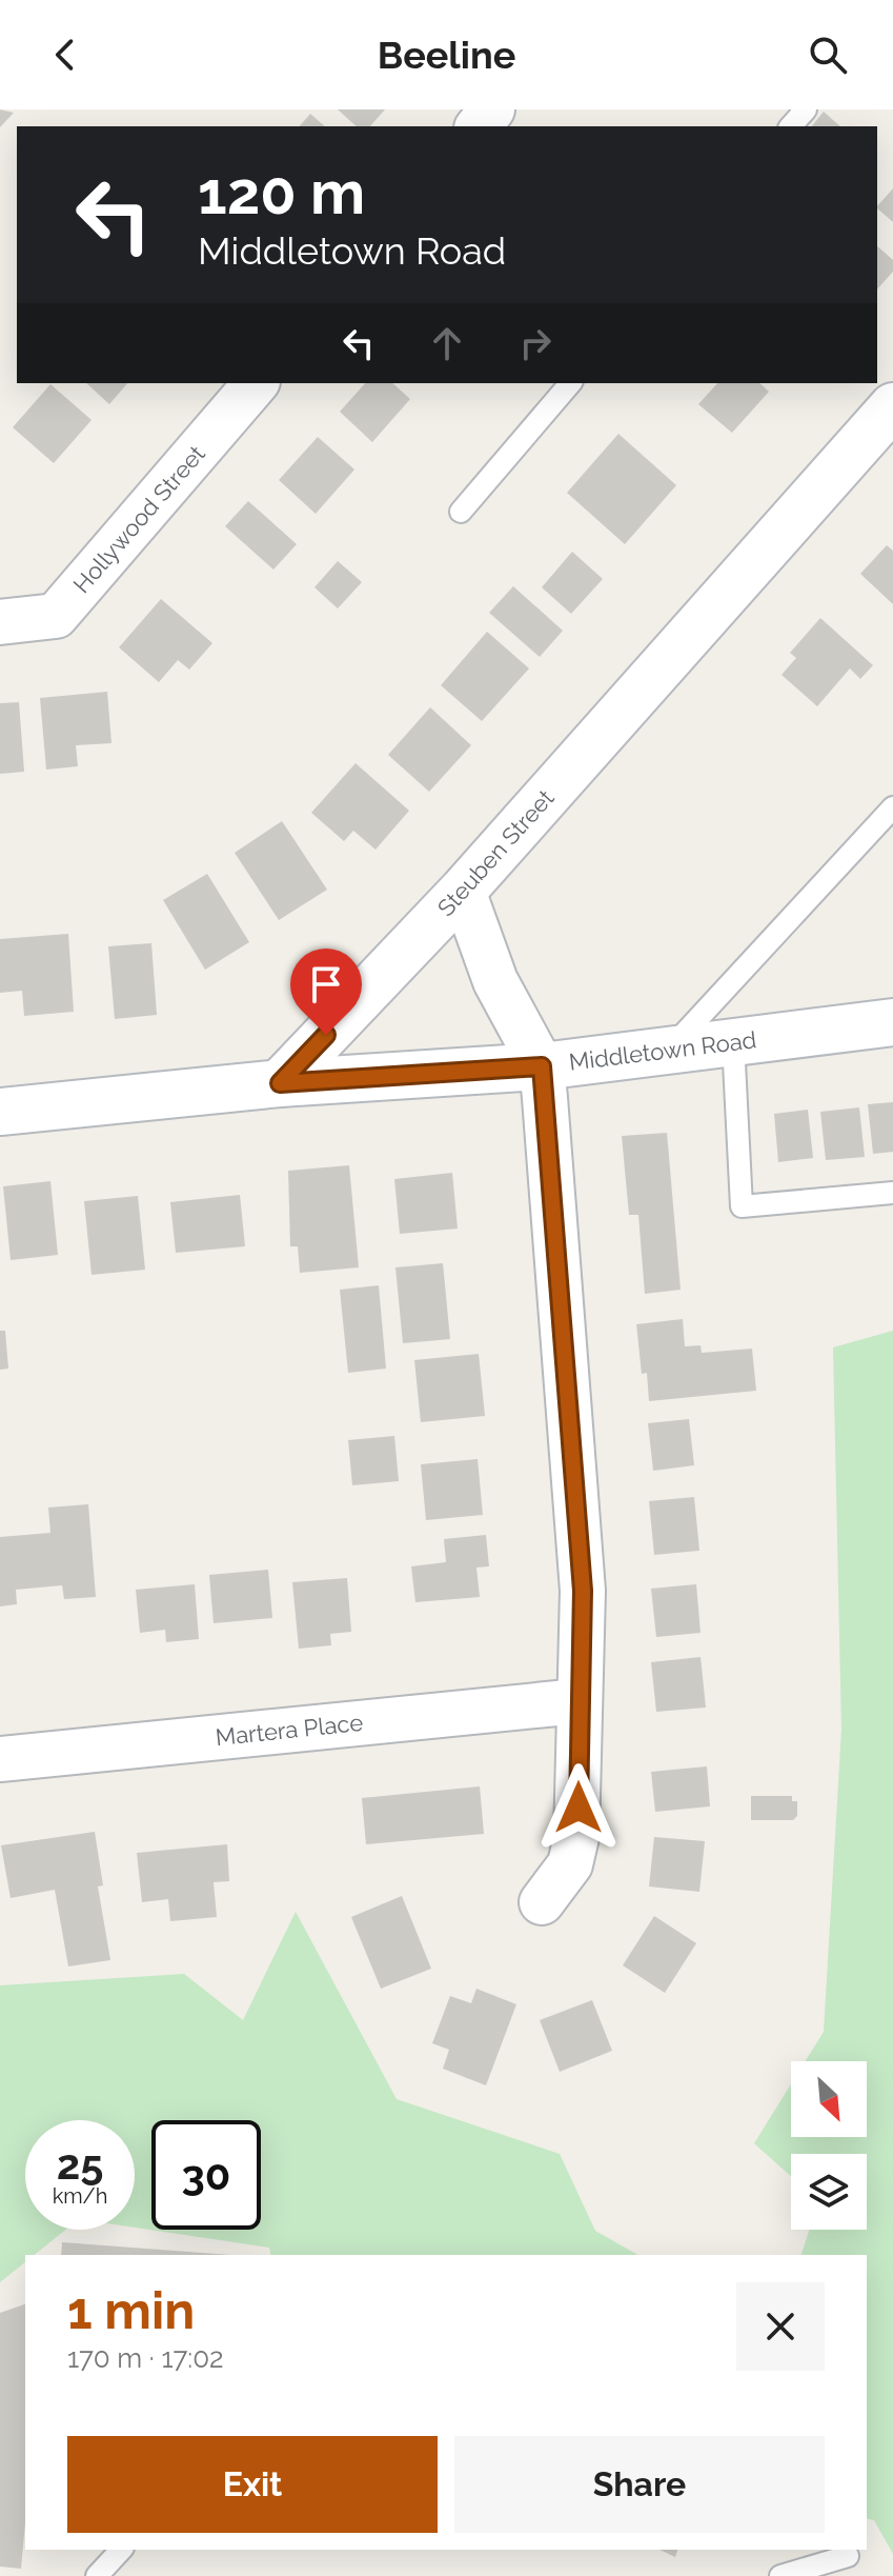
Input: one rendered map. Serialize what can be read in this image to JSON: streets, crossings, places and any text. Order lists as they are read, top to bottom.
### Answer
{
  "streets": {
    "street": [
      "Hollywood Street",
      "Steuben Street",
      "Middletown Road",
      "Martera Place"
    ]
  },
  "crossings": [
    ["Steuben Street", "Middletown Road"]
  ],
  "north": "bottom right",
  "page": {
    "header": "Beeline",
    "turn": ["120 m", "Middletown Road"],
    "speed": "25 km/h",
    "limit": "30",
    "heading": ["1 min", "170 m · 17:02"],
    "buttons": ["Exit", "Share"]
  }
}
